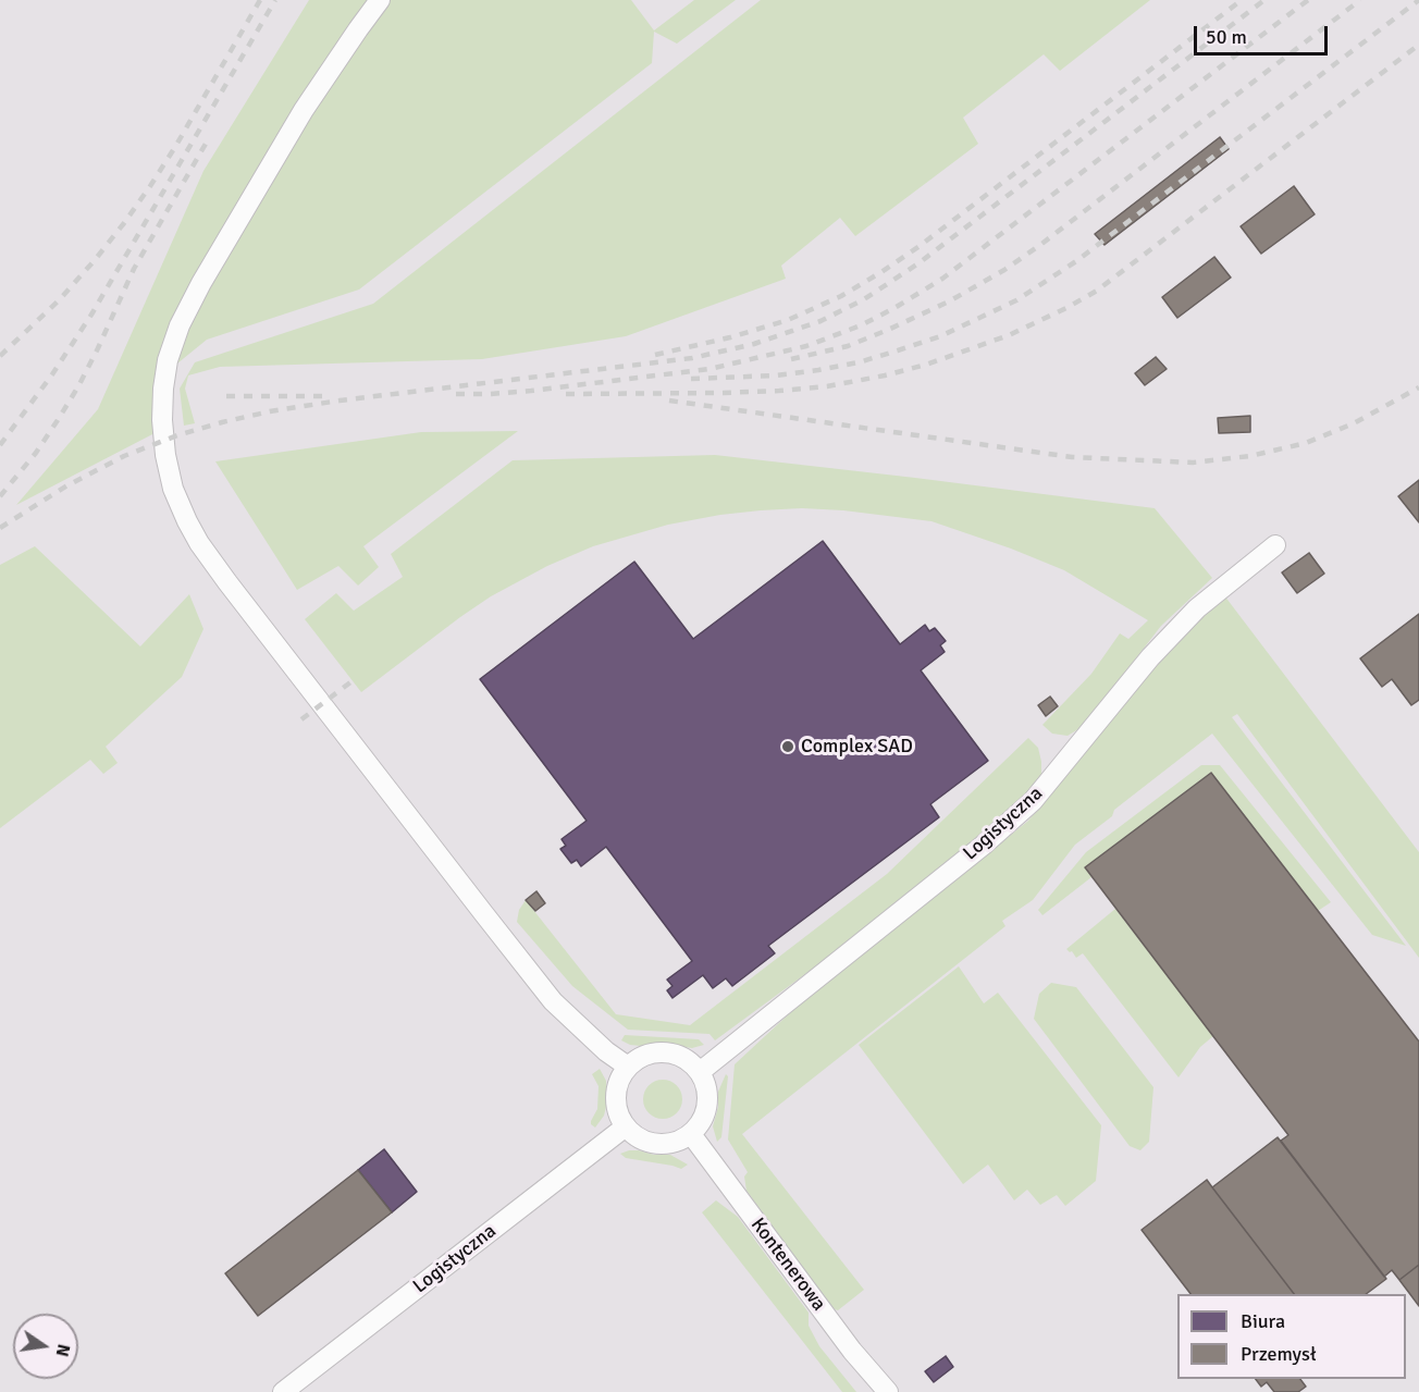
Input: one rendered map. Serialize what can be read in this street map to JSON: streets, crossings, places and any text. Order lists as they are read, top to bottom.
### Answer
{
  "streets": {
    "street": ["Logistyczna", "Kontenerowa"]
  },
  "crossings": [
    ["Logistyczna", "Kontenerowa"]
  ],
  "places": ["Complex SAD"],
  "legend": ["Biura", "Przemysł"],
  "scale_bar": "50 m",
  "north": "right"
}
